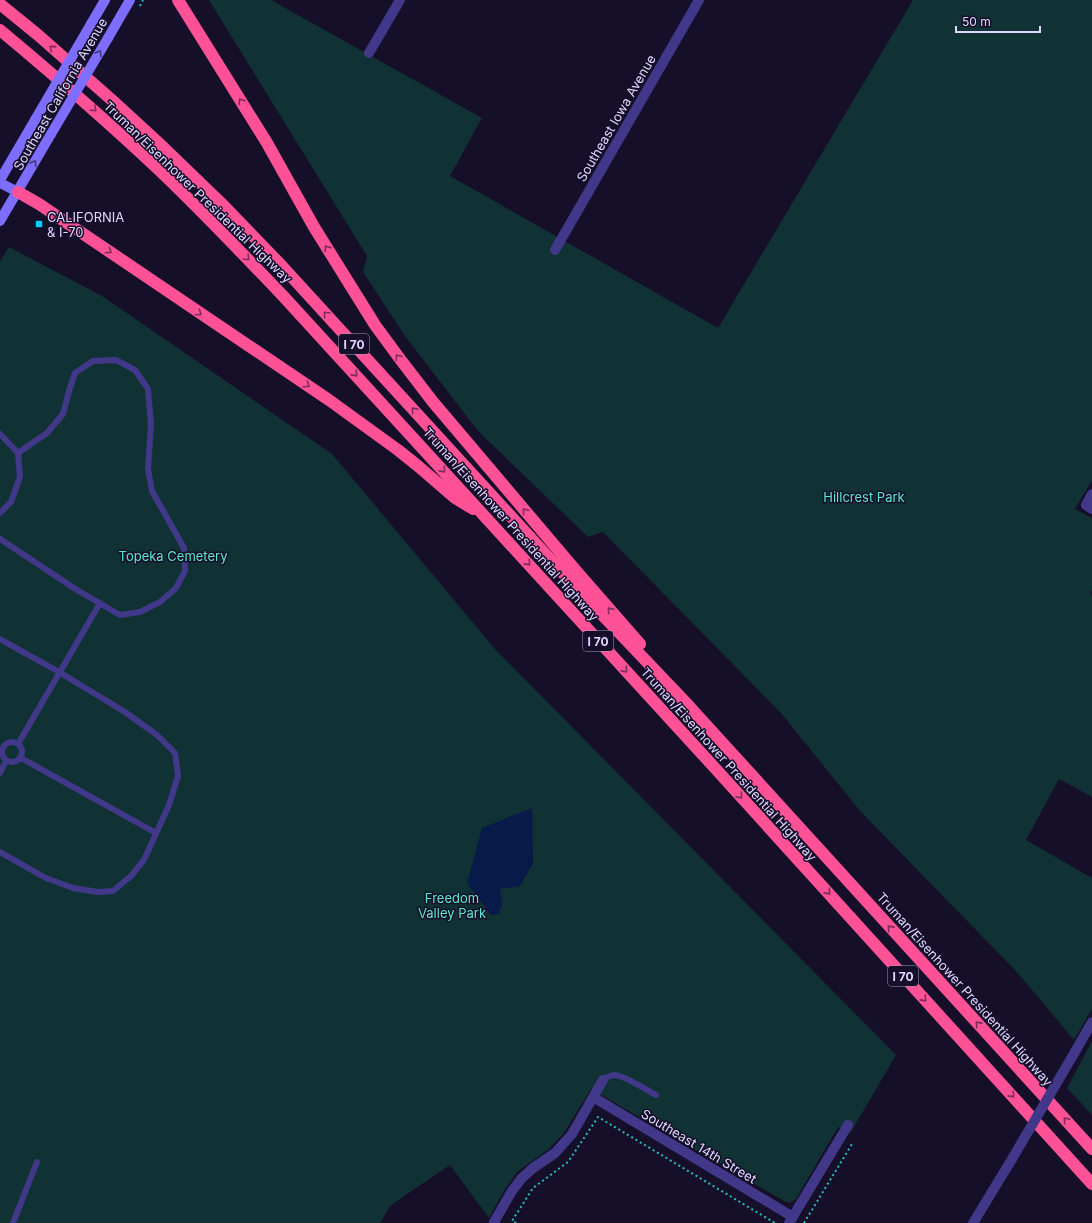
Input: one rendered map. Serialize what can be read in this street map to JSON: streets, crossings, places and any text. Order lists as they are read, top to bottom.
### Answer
{
  "streets": {
    "highway": ["Truman/Eisenhower Presidential Highway", "I 70"],
    "main road": ["Southeast California Avenue"],
    "street": ["Southeast Iowa Avenue", "Southeast 14th Street"]
  },
  "parks": ["Hillcrest Park", "Topeka Cemetery", "Freedom Valley Park"],
  "places": {
    "transit": ["CALIFORNIA & I-70"]
  },
  "scale_bar": "50 m"
}
